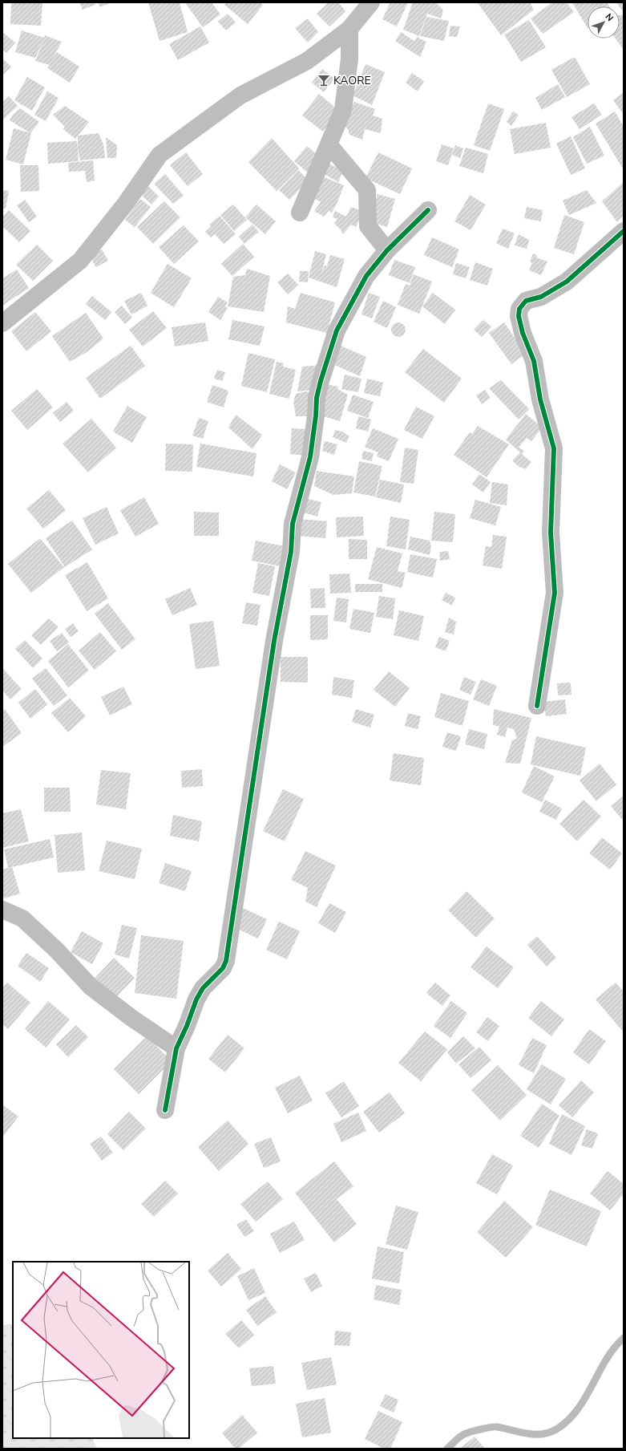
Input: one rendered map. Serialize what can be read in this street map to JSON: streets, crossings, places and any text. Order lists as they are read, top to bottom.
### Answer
{
  "places": {
    "bar": ["KAORE"]
  },
  "north": "top right"
}
